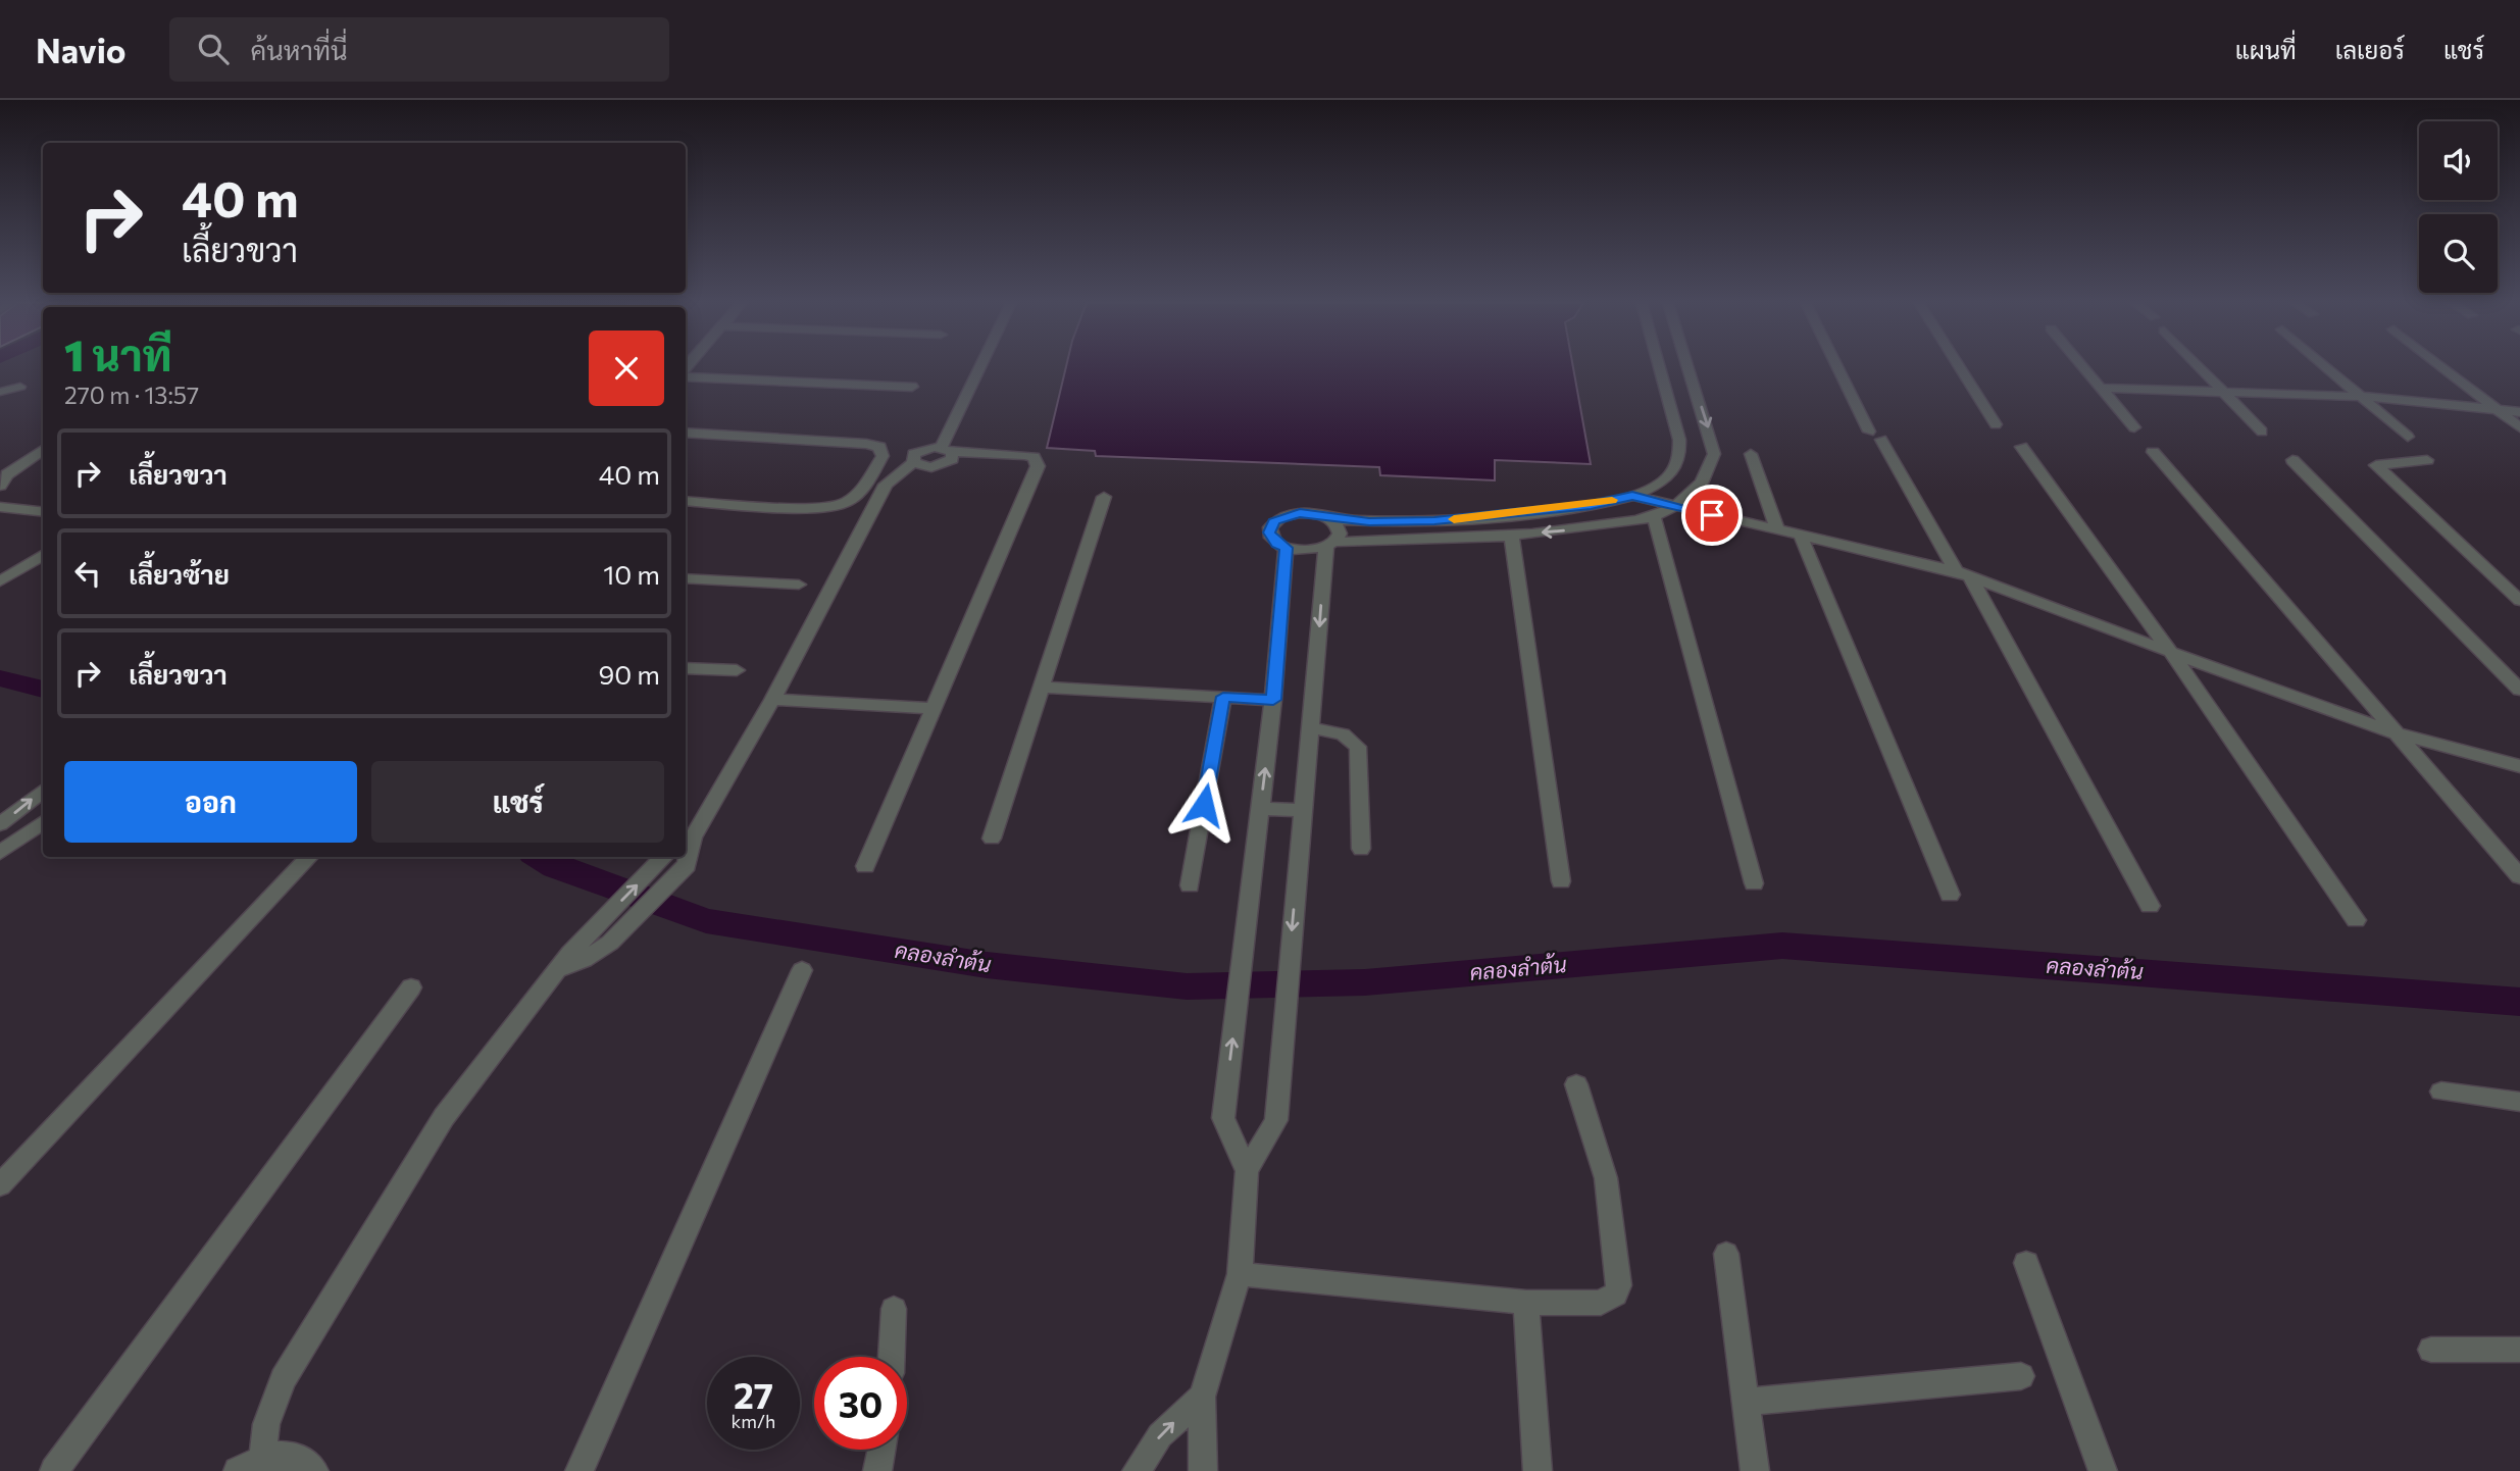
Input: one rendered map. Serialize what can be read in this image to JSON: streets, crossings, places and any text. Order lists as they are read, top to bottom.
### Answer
{
  "water": ["คลองลำต้น"],
  "page": {
    "header": "Navio",
    "search": "ค้นหาที่นี่",
    "nav": ["แผนที่", "เลเยอร์", "แชร์"],
    "turn": ["40 m", "เลี้ยวขวา"],
    "heading": ["1 นาที", "270 m · 13:57"],
    "list": [
      {
        "name": "เลี้ยวขวา",
        "value": "40 m"
      },
      {
        "name": "เลี้ยวซ้าย",
        "value": "10 m"
      },
      {
        "name": "เลี้ยวขวา",
        "value": "90 m"
      }
    ],
    "buttons": ["ออก", "แชร์"],
    "speed": "27 km/h",
    "limit": "30"
  }
}
